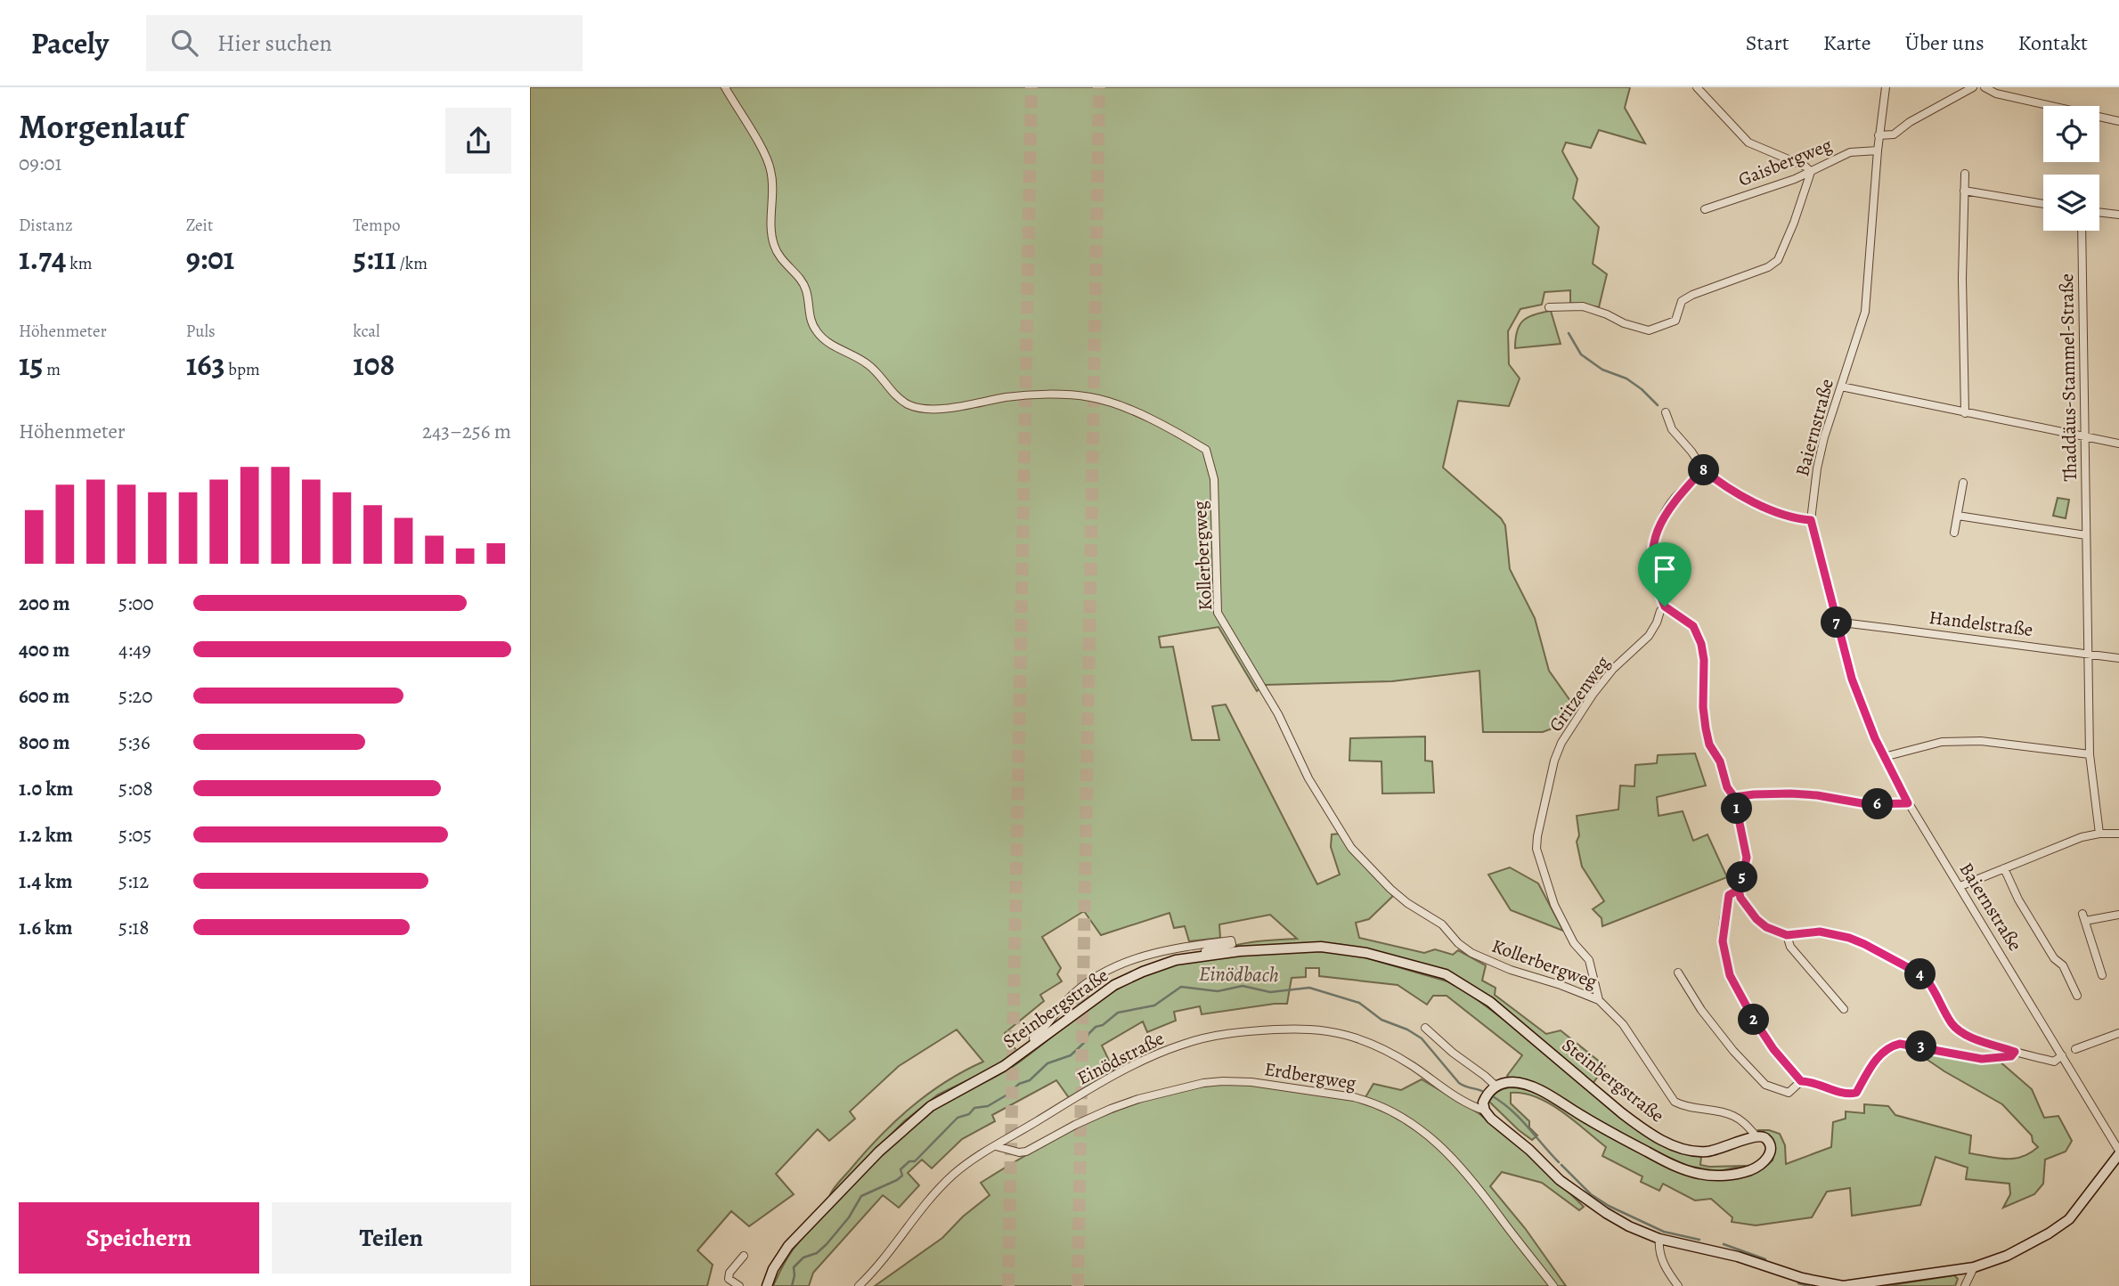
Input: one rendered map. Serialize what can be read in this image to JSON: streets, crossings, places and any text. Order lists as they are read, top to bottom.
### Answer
{
  "streets": {
    "main road": ["Steinbergstraße"],
    "street": [
      "Gaisbergweg",
      "Thaddäus-Stammel-Straße",
      "Baiernstraße",
      "Kollerbergweg",
      "Handelstraße",
      "Gritzenweg",
      "Einödstraße",
      "Erdbergweg"
    ]
  },
  "crossings": [
    ["Gaisbergweg", "Baiernstraße"],
    ["Thaddäus-Stammel-Straße", "Handelstraße"],
    ["Baiernstraße", "Handelstraße"],
    ["Kollerbergweg", "Gritzenweg"],
    ["Kollerbergweg", "Steinbergstraße"],
    ["Einödstraße", "Erdbergweg"]
  ],
  "water": ["Einödbach"],
  "page": {
    "header": "Pacely",
    "search": "Hier suchen",
    "nav": [
      "Start",
      "Karte",
      "Über uns",
      "Kontakt"
    ],
    "heading": ["Morgenlauf", "09:01"],
    "stats": [
      ["Distanz", "1.74 km"],
      ["Zeit", "9:01"],
      ["Tempo", "5:11 /km"],
      ["Höhenmeter", "15 m"],
      ["Puls", "163 bpm"],
      ["kcal", "108"]
    ],
    "chart": ["Höhenmeter", "243–256 m"],
    "pins": [
      "8",
      "7",
      "6",
      "1",
      "5",
      "4",
      "2",
      "3"
    ],
    "list": [
      {
        "name": "200 m",
        "note": "5:00"
      },
      {
        "name": "400 m",
        "note": "4:49"
      },
      {
        "name": "600 m",
        "note": "5:20"
      },
      {
        "name": "800 m",
        "note": "5:36"
      },
      {
        "name": "1.0 km",
        "note": "5:08"
      },
      {
        "name": "1.2 km",
        "note": "5:05"
      },
      {
        "name": "1.4 km",
        "note": "5:12"
      },
      {
        "name": "1.6 km",
        "note": "5:18"
      }
    ],
    "buttons": ["Speichern", "Teilen"]
  }
}
